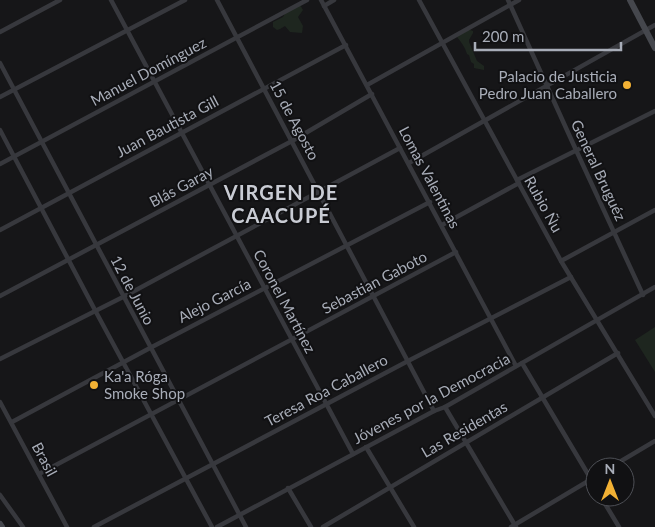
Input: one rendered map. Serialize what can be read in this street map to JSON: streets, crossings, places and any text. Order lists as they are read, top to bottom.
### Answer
{
  "streets": {
    "street": [
      "Manuel Domínguez",
      "15 de Agosto",
      "Juan Bautista Gill",
      "General Bruguéz",
      "Lomas Valentinas",
      "Blás Garay",
      "Rubio Ñu",
      "Sebastian Gaboto",
      "12 de Junio",
      "Alejo García",
      "Coronel Martínez",
      "Teresa Roa Caballero",
      "Jóvenes por la Democracia",
      "Las Residentas",
      "Brasil"
    ]
  },
  "crossings": [
    ["Manuel Domínguez", "15 de Agosto"],
    ["Manuel Domínguez", "12 de Junio"],
    ["Manuel Domínguez", "Coronel Martínez"],
    ["15 de Agosto", "Juan Bautista Gill"],
    ["15 de Agosto", "Blás Garay"],
    ["15 de Agosto", "Sebastian Gaboto"],
    ["15 de Agosto", "Alejo García"],
    ["15 de Agosto", "Teresa Roa Caballero"],
    ["15 de Agosto", "Jóvenes por la Democracia"],
    ["Juan Bautista Gill", "Lomas Valentinas"],
    ["Juan Bautista Gill", "12 de Junio"],
    ["Juan Bautista Gill", "Coronel Martínez"],
    ["General Bruguéz", "Jóvenes por la Democracia"],
    ["Lomas Valentinas", "Blás Garay"],
    ["Lomas Valentinas", "Sebastian Gaboto"],
    ["Lomas Valentinas", "Alejo García"],
    ["Lomas Valentinas", "Teresa Roa Caballero"],
    ["Lomas Valentinas", "Jóvenes por la Democracia"],
    ["Blás Garay", "12 de Junio"],
    ["Blás Garay", "Coronel Martínez"],
    ["Rubio Ñu", "Teresa Roa Caballero"],
    ["Rubio Ñu", "Jóvenes por la Democracia"],
    ["Rubio Ñu", "Las Residentas"],
    ["Sebastian Gaboto", "12 de Junio"],
    ["Sebastian Gaboto", "Coronel Martínez"],
    ["Sebastian Gaboto", "Brasil"],
    ["12 de Junio", "Alejo García"],
    ["12 de Junio", "Teresa Roa Caballero"],
    ["12 de Junio", "Jóvenes por la Democracia"],
    ["Alejo García", "Coronel Martínez"],
    ["Alejo García", "Brasil"],
    ["Coronel Martínez", "Teresa Roa Caballero"],
    ["Coronel Martínez", "Jóvenes por la Democracia"]
  ],
  "districts": ["VIRGEN DE CAACUPÉ"],
  "places": ["Palacio de Justicia Pedro Juan Caballero", "Ka'a Róga Smoke Shop"],
  "scale_bar": "200 m",
  "north": "top"
}
